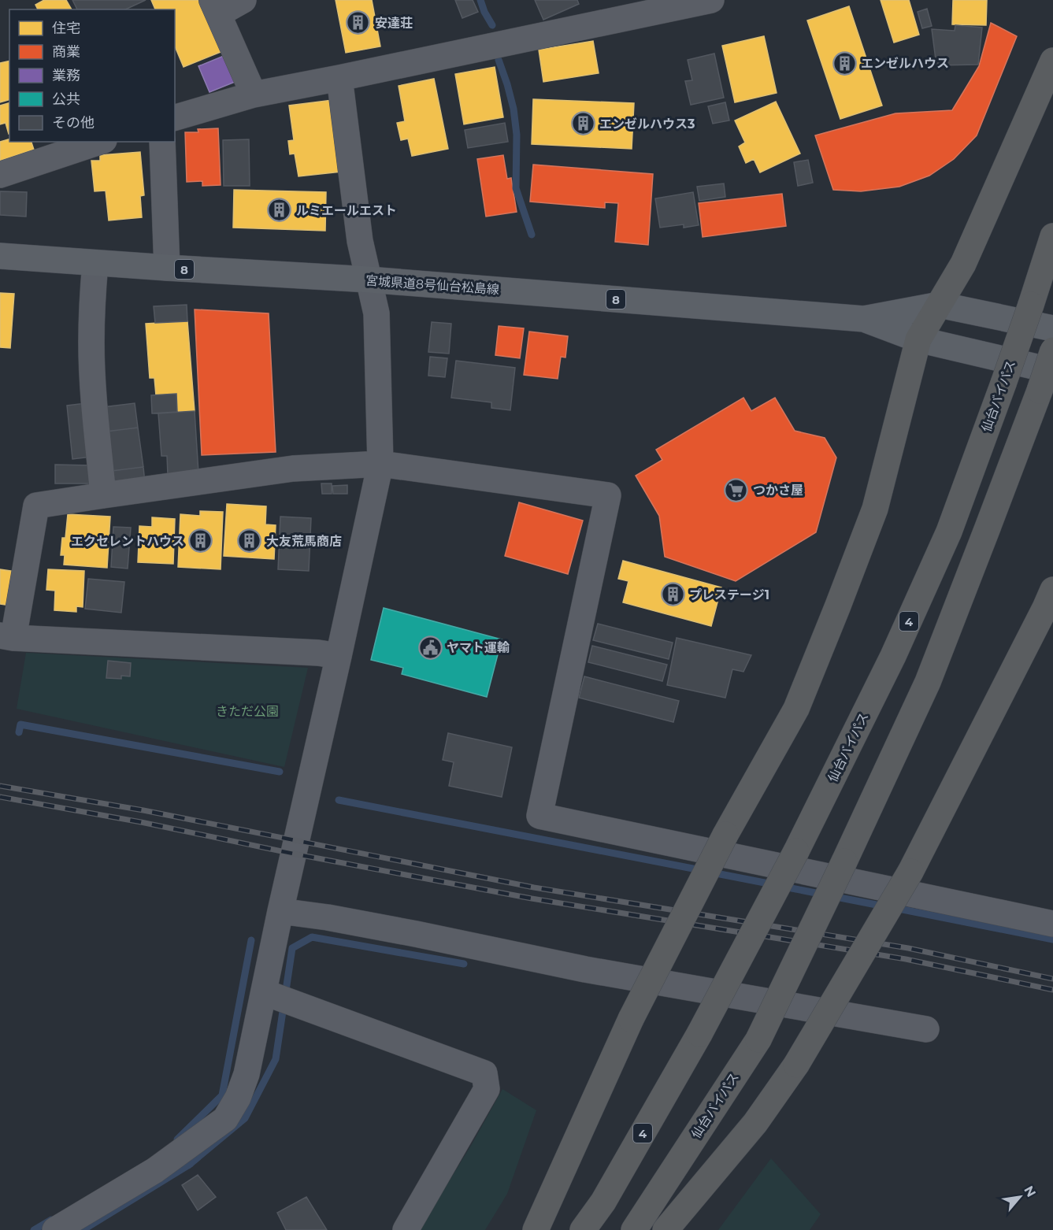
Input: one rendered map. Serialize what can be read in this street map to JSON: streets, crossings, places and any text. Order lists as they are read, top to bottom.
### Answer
{
  "streets": {
    "highway": ["仙台バイパス", "4"],
    "main road": ["8", "宮城県道8号仙台松島線"]
  },
  "crossings": [
    ["宮城県道8号仙台松島線", "仙台バイパス"]
  ],
  "parks": ["きただ公園"],
  "places": {
    "building": [
      "安達荘",
      "エンゼルハウス",
      "エンゼルハウス3",
      "ルミエールエスト",
      "エクセレントハウス",
      "大友荒馬商店",
      "プレステージ1"
    ],
    "supermarket": ["つかさ屋"],
    "public building": ["ヤマト運輸"]
  },
  "legend": [
    "住宅",
    "商業",
    "業務",
    "公共",
    "その他"
  ],
  "north": "top right"
}
